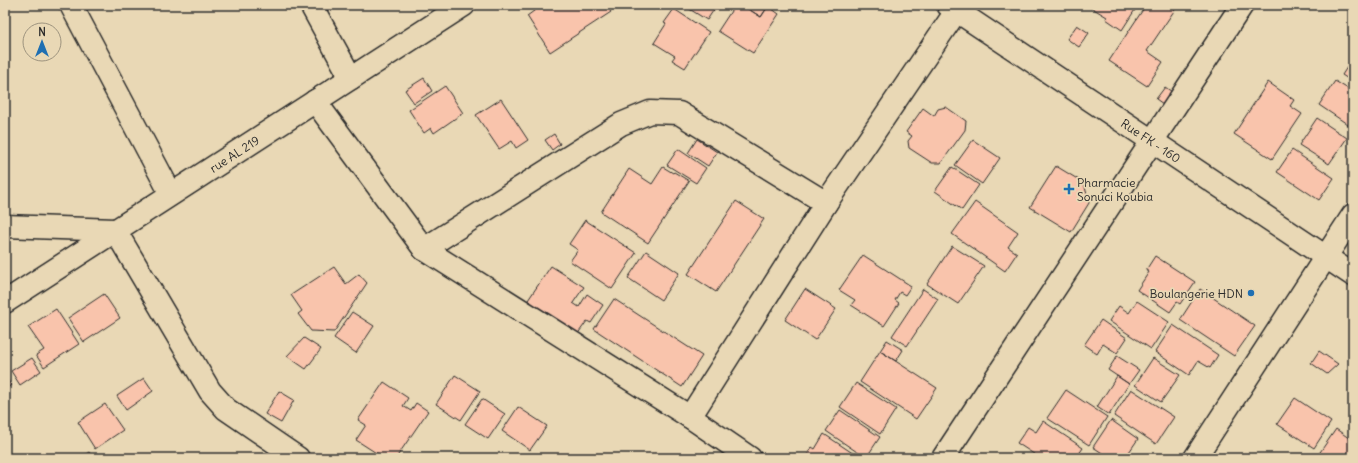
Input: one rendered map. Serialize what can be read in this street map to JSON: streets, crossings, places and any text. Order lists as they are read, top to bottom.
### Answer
{
  "streets": {
    "street": ["Rue FK - 160", "rue AL 219"]
  },
  "places": {
    "health": ["Pharmacie Sonuci Koubia"],
    "other": ["Boulangerie HDN"]
  },
  "north": "top"
}
